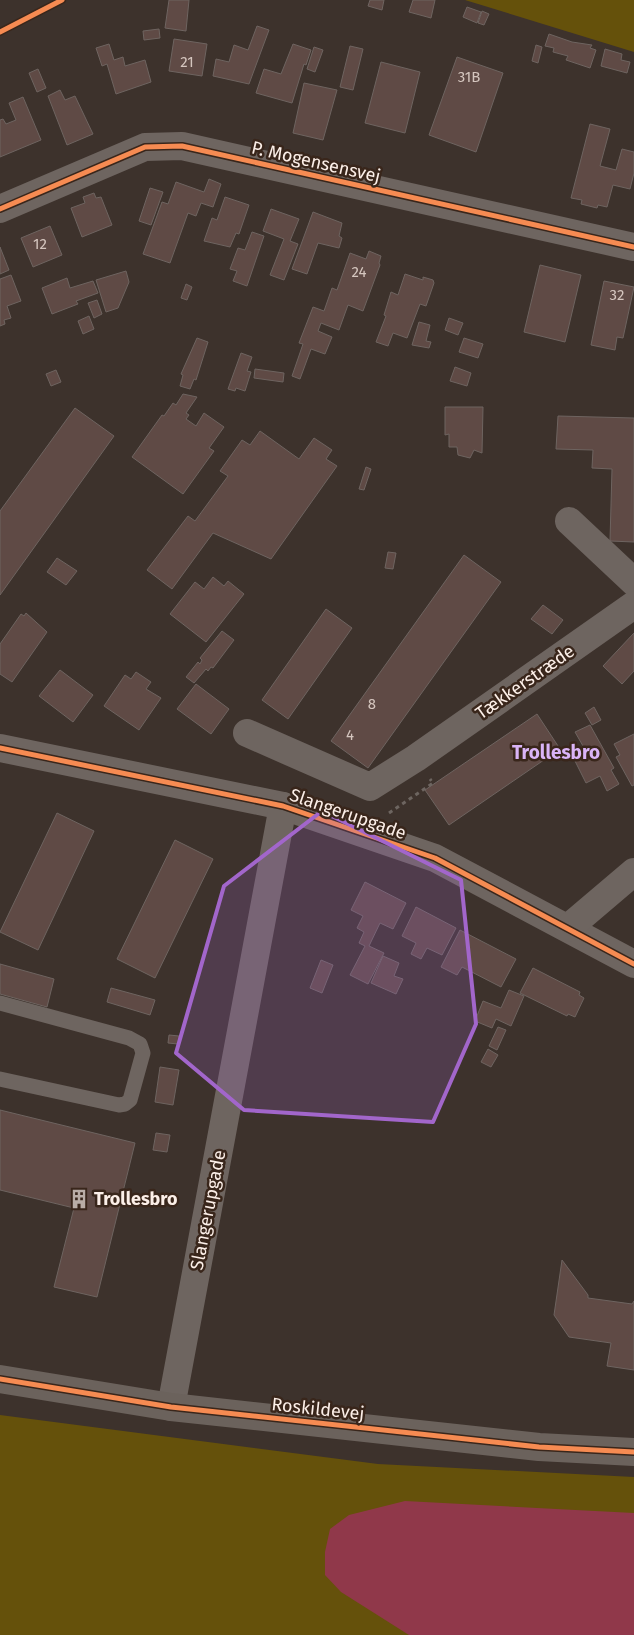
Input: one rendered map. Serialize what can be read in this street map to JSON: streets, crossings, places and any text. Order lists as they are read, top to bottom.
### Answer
{
  "streets": {
    "street": [
      "P. Mogensensvej",
      "Tækkerstræde",
      "Slangerupgade",
      "Roskildevej"
    ]
  },
  "crossings": [
    ["Slangerupgade", "Roskildevej"]
  ],
  "districts": ["Trollesbro"],
  "places": {
    "building": ["Trollesbro"]
  },
  "house_numbers": [
    "21",
    "31B",
    "12",
    "24",
    "32",
    "8",
    "4"
  ]
}
